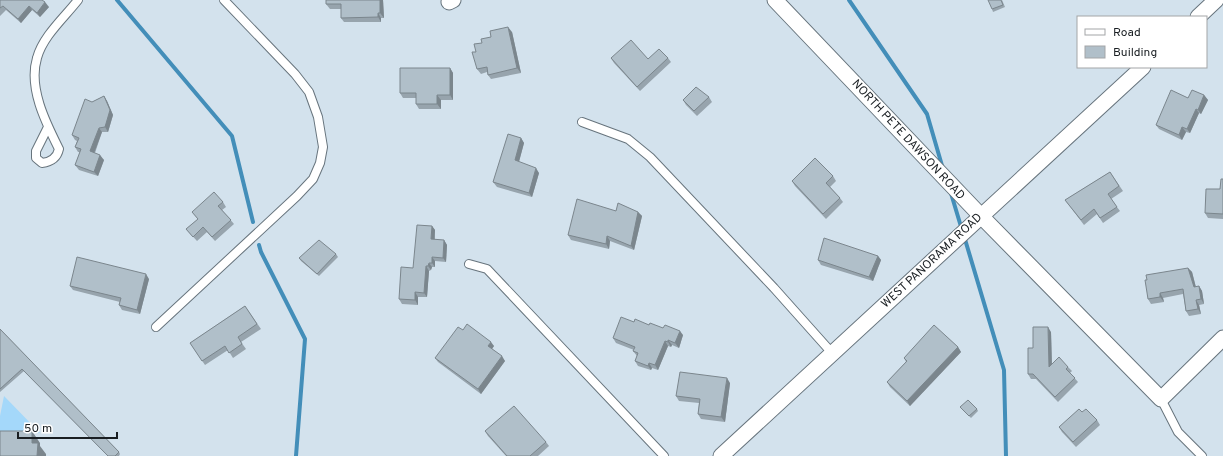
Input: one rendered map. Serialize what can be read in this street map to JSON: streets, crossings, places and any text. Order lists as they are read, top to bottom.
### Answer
{
  "streets": {
    "street": ["NORTH PETE DAWSON ROAD", "WEST PANORAMA ROAD"]
  },
  "crossings": [
    ["NORTH PETE DAWSON ROAD", "WEST PANORAMA ROAD"]
  ],
  "legend": ["Road", "Building"],
  "scale_bar": "50 m"
}
